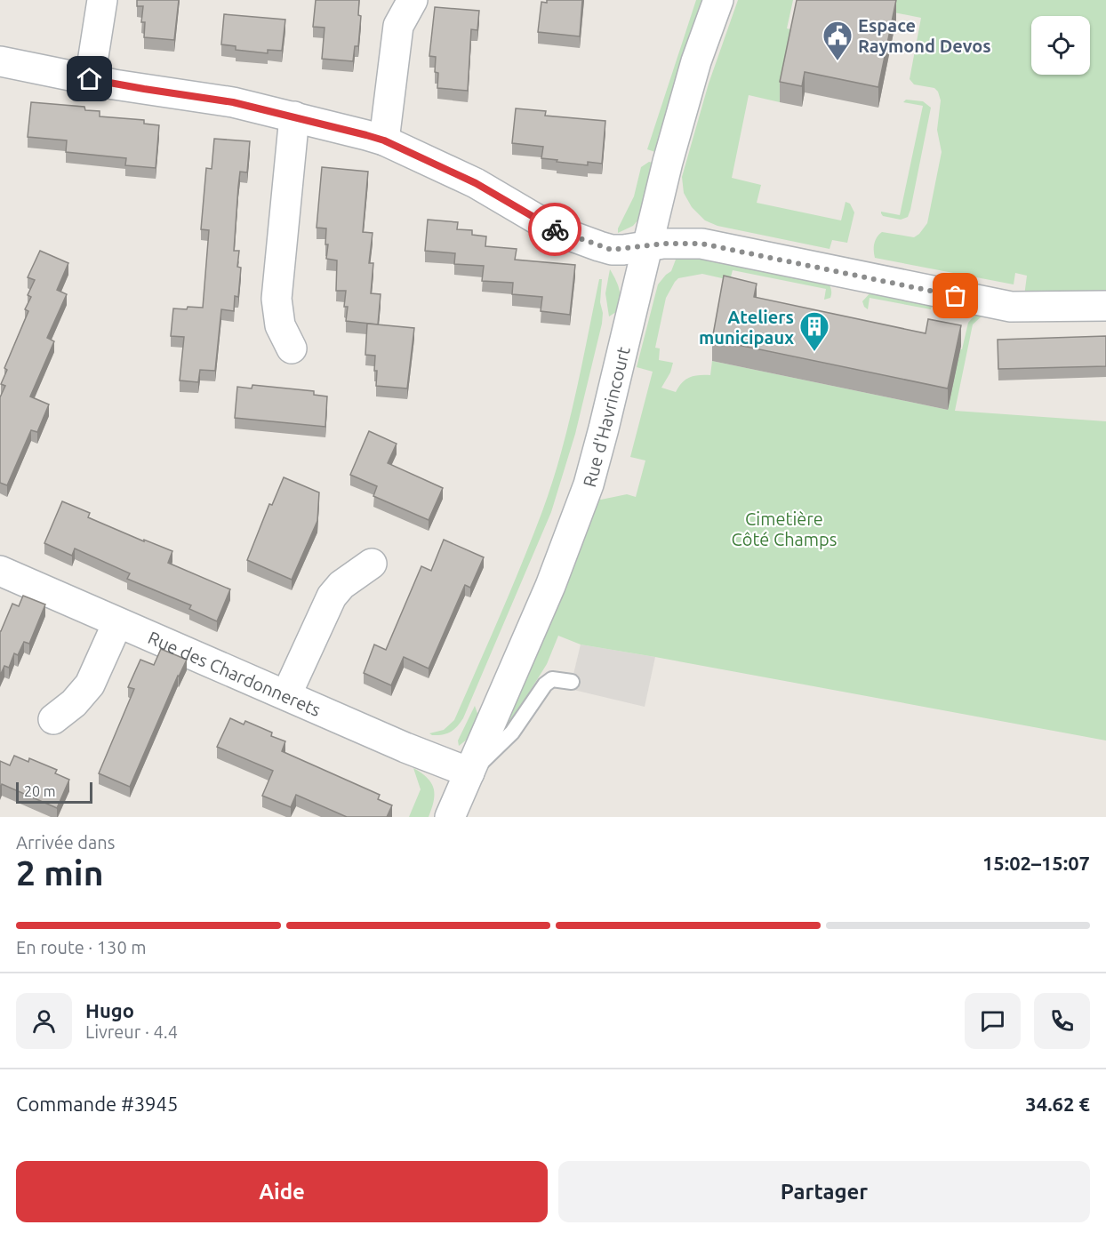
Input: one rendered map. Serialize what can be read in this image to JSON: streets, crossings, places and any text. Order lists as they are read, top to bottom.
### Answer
{
  "streets": {
    "street": ["Rue d'Havrincourt", "Rue des Chardonnerets"]
  },
  "crossings": [
    ["Rue d'Havrincourt", "Rue des Chardonnerets"]
  ],
  "parks": ["Cimetière Côté Champs"],
  "places": {
    "public building": ["Espace Raymond Devos"],
    "building": ["Ateliers municipaux"]
  },
  "scale_bar": "20 m",
  "page": {
    "scale": "20 m",
    "heading": ["2 min", "Arrivée dans", "15:02–15:07"],
    "panel": [
      "Hugo",
      "Livreur · 4.4",
      "Commande #3945",
      "34.62 €"
    ],
    "bar": "En route · 130 m",
    "buttons": ["Aide", "Partager"]
  }
}
